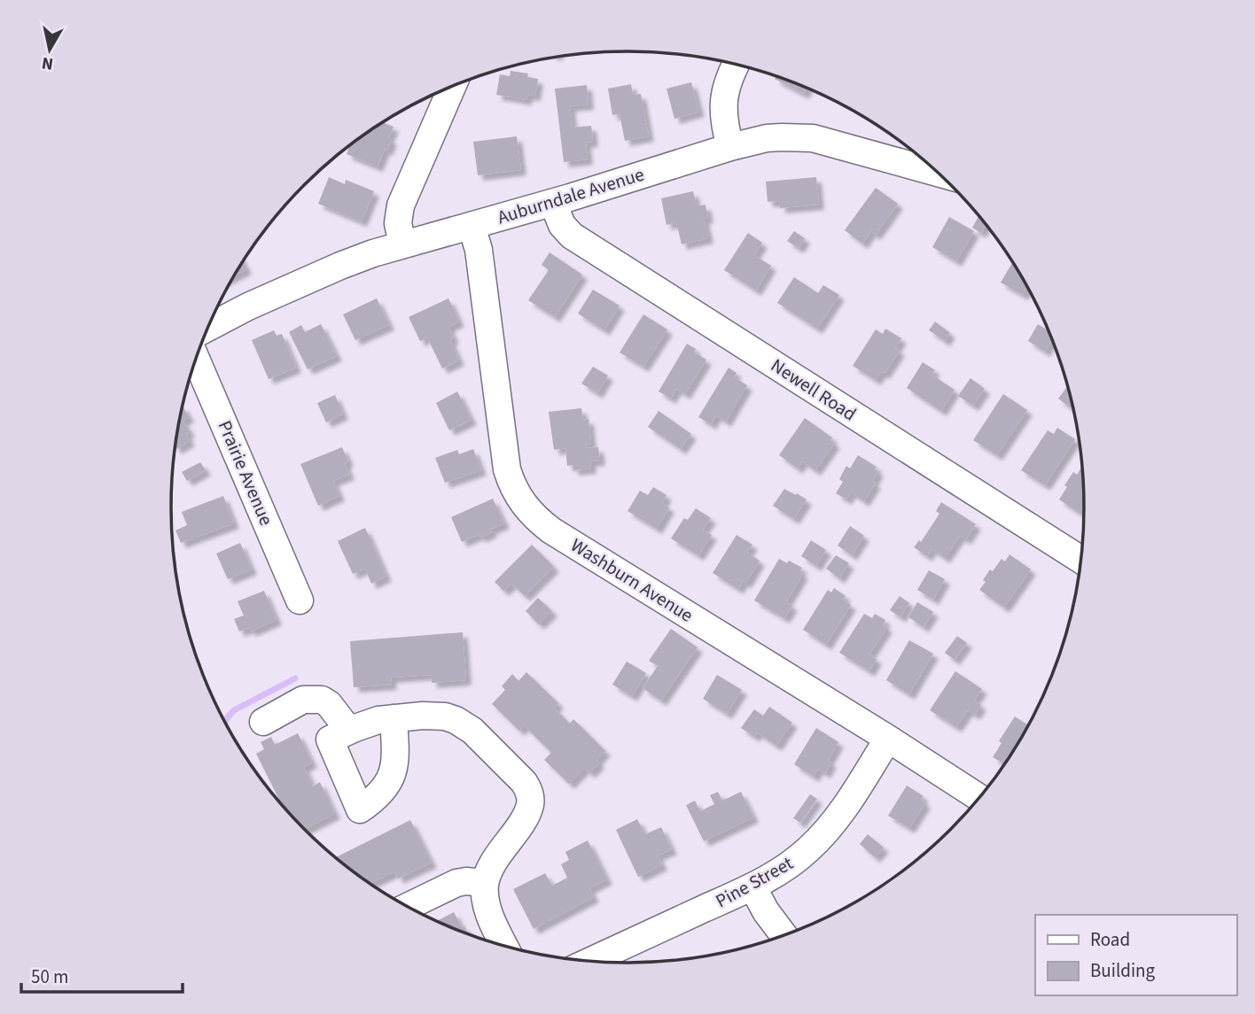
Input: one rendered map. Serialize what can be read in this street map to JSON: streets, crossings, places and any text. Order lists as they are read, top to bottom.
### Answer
{
  "streets": {
    "street": [
      "Auburndale Avenue",
      "Newell Road",
      "Prairie Avenue",
      "Washburn Avenue",
      "Pine Street"
    ]
  },
  "crossings": [
    ["Auburndale Avenue", "Newell Road"],
    ["Auburndale Avenue", "Washburn Avenue"],
    ["Washburn Avenue", "Pine Street"]
  ],
  "legend": ["Road", "Building"],
  "scale_bar": "50 m",
  "north": "bottom"
}
